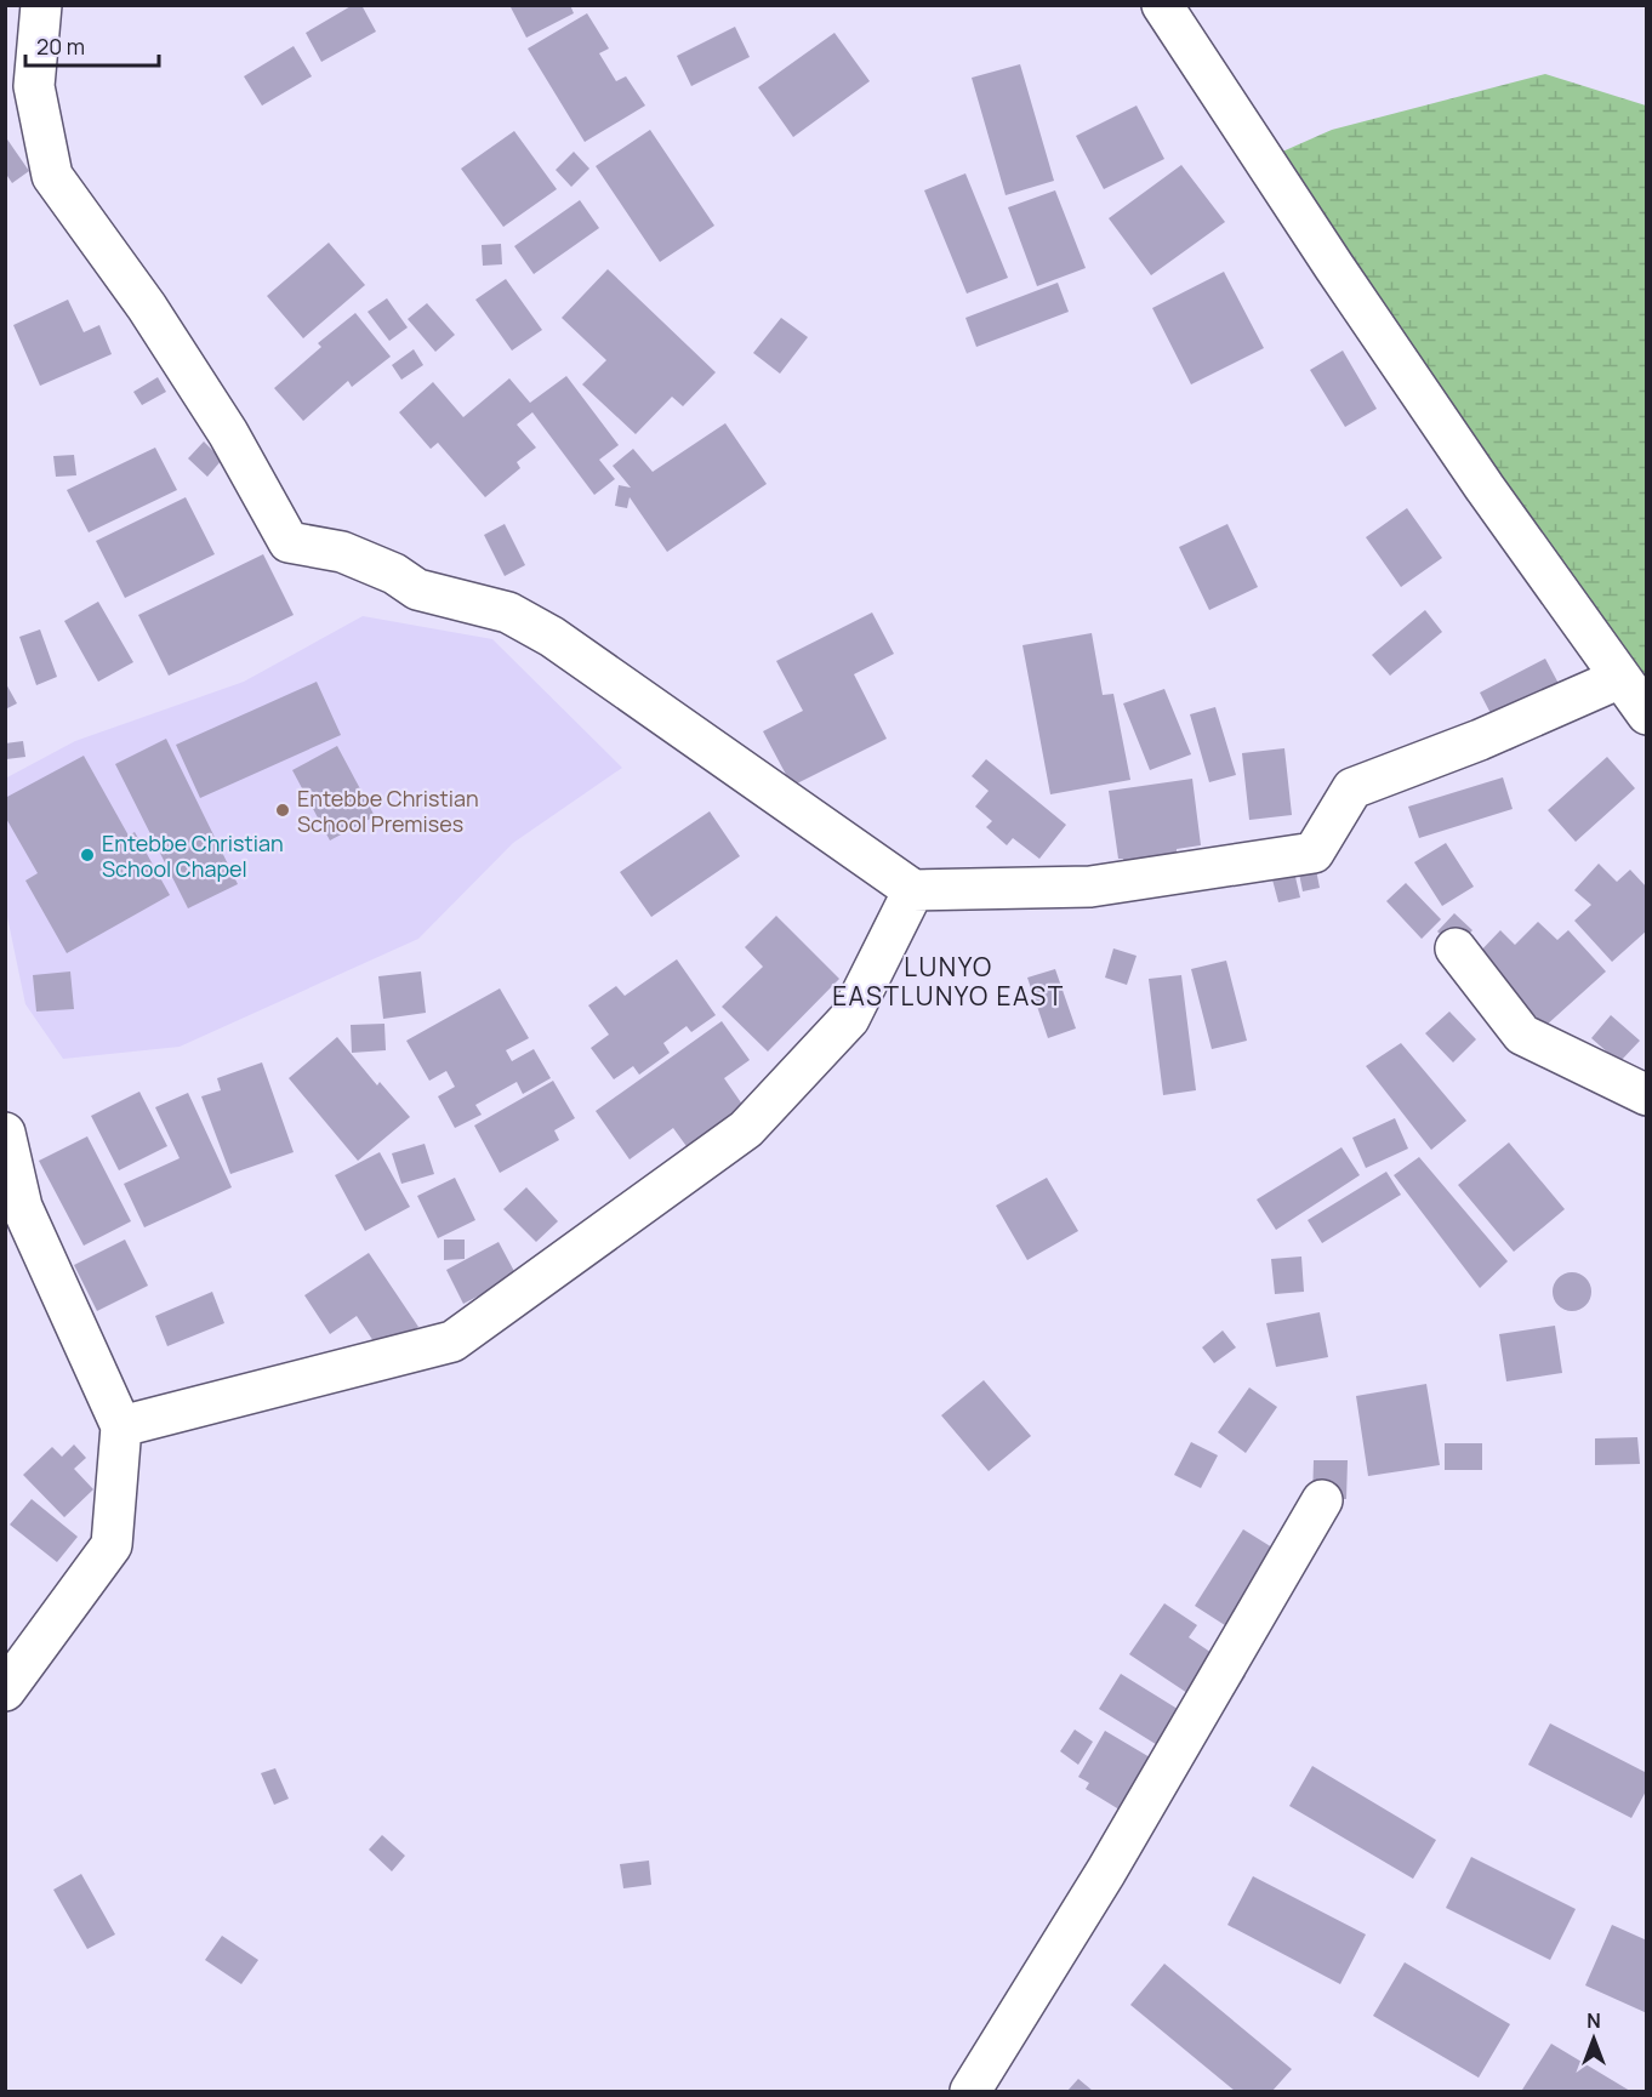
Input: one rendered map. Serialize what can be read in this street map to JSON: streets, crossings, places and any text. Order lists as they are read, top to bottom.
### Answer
{
  "districts": ["LUNYO EASTLUNYO EAST"],
  "places": ["Entebbe Christian School Premises", "Entebbe Christian School Chapel"],
  "scale_bar": "20 m",
  "north": "top"
}
